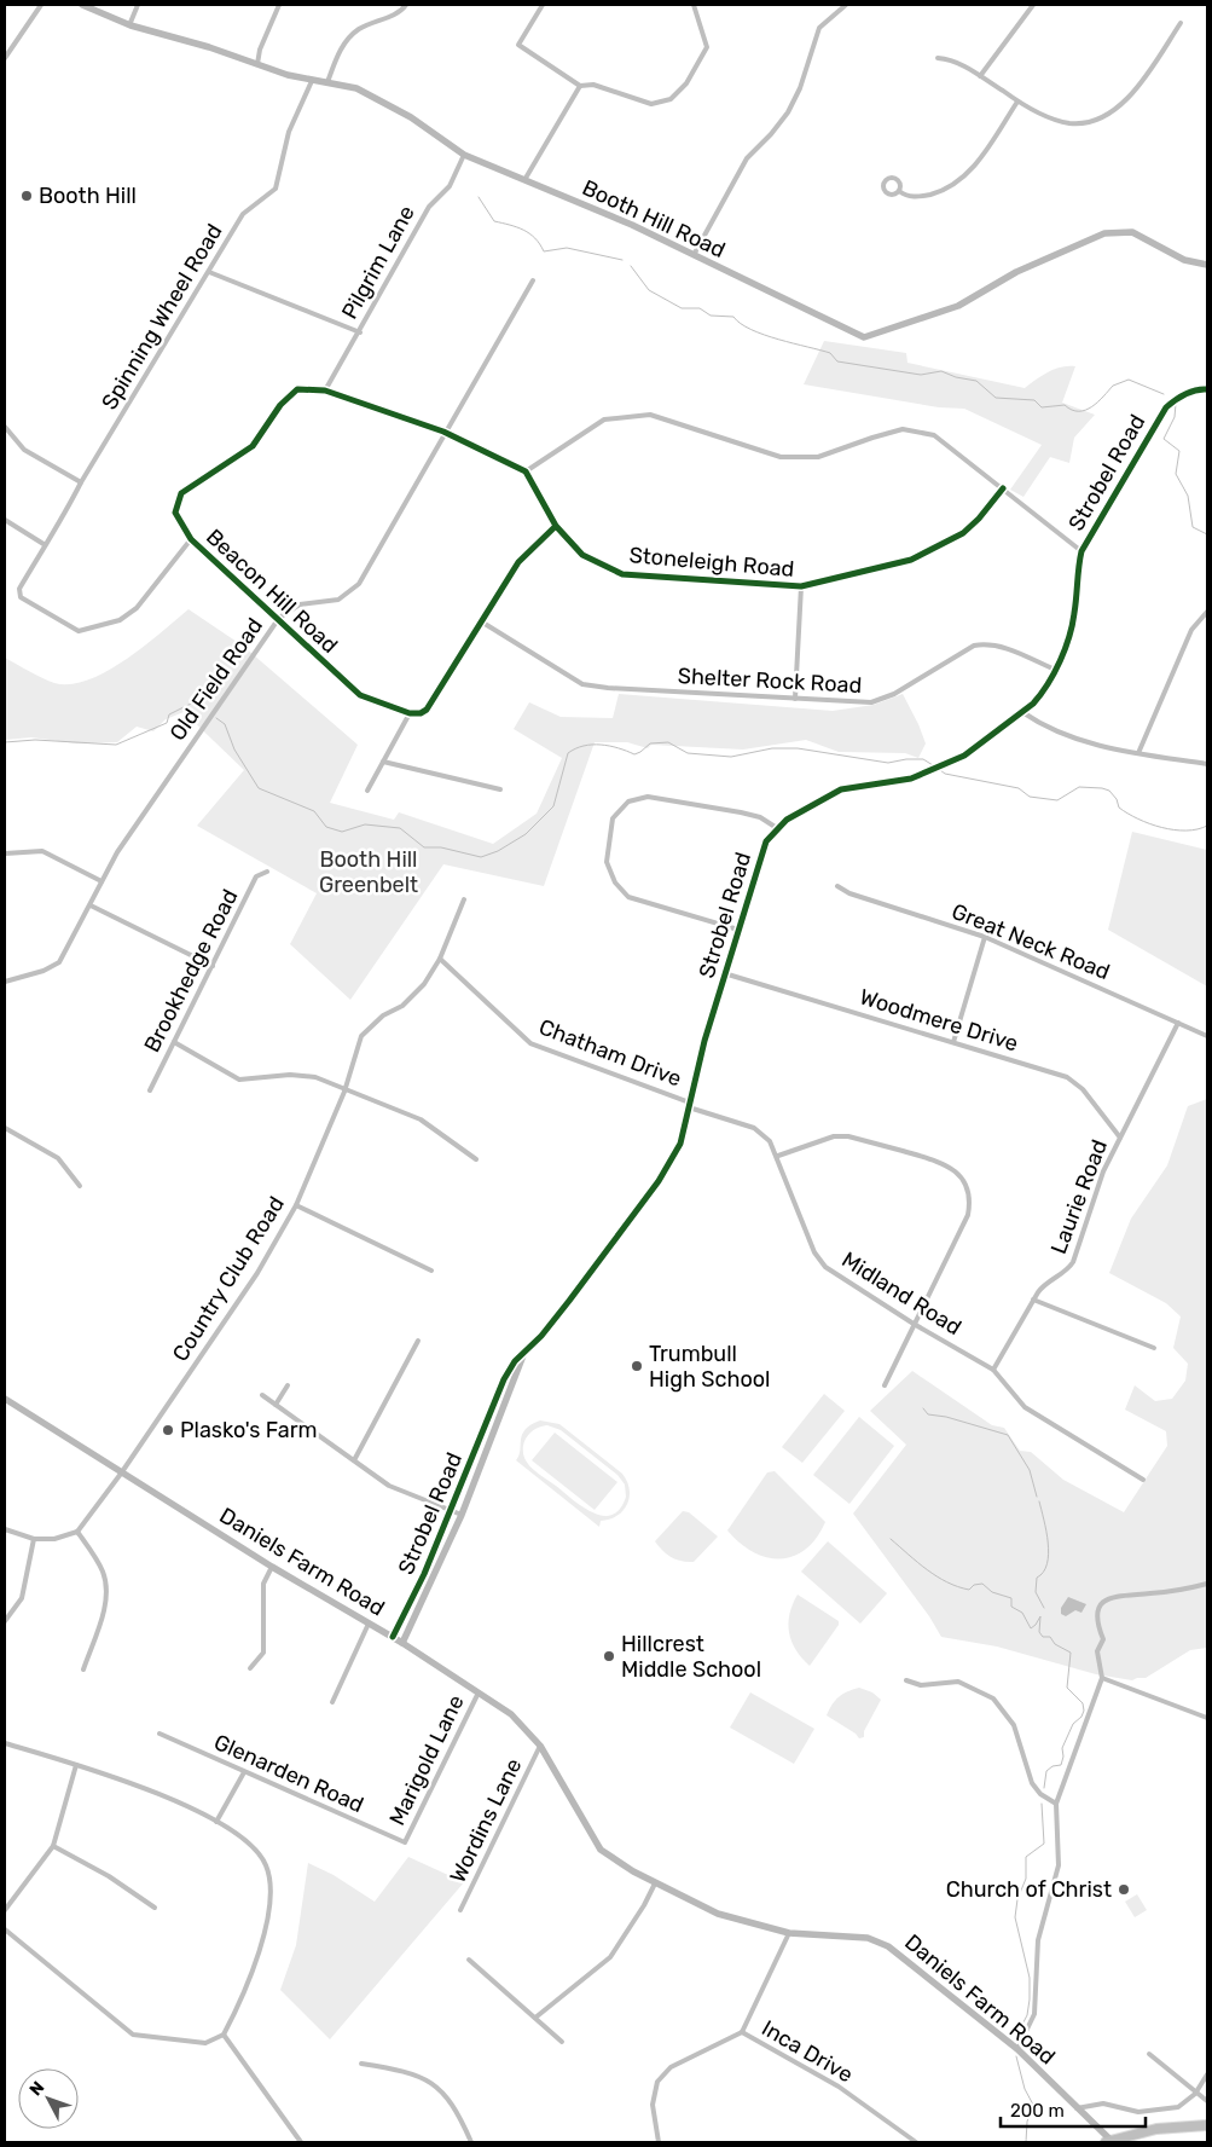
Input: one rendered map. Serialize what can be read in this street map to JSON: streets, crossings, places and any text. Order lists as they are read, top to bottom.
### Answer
{
  "streets": {
    "street": [
      "Booth Hill Road",
      "Pilgrim Lane",
      "Spinning Wheel Road",
      "Strobel Road",
      "Stoneleigh Road",
      "Beacon Hill Road",
      "Old Field Road",
      "Shelter Rock Road",
      "Great Neck Road",
      "Brookhedge Road",
      "Woodmere Drive",
      "Chatham Drive",
      "Laurie Road",
      "Country Club Road",
      "Midland Road",
      "Daniels Farm Road",
      "Marigold Lane",
      "Glenarden Road",
      "Wordins Lane",
      "Inca Drive"
    ]
  },
  "crossings": [
    ["Booth Hill Road", "Pilgrim Lane"],
    ["Booth Hill Road", "Spinning Wheel Road"],
    ["Pilgrim Lane", "Beacon Hill Road"],
    ["Spinning Wheel Road", "Beacon Hill Road"],
    ["Strobel Road", "Shelter Rock Road"],
    ["Strobel Road", "Woodmere Drive"],
    ["Strobel Road", "Chatham Drive"],
    ["Strobel Road", "Midland Road"],
    ["Strobel Road", "Daniels Farm Road"],
    ["Beacon Hill Road", "Old Field Road"],
    ["Great Neck Road", "Laurie Road"],
    ["Woodmere Drive", "Laurie Road"],
    ["Chatham Drive", "Country Club Road"],
    ["Chatham Drive", "Midland Road"],
    ["Laurie Road", "Midland Road"],
    ["Country Club Road", "Daniels Farm Road"],
    ["Daniels Farm Road", "Marigold Lane"],
    ["Daniels Farm Road", "Wordins Lane"],
    ["Daniels Farm Road", "Inca Drive"],
    ["Marigold Lane", "Glenarden Road"]
  ],
  "parks": ["Booth Hill Greenbelt"],
  "places": [
    "Booth Hill",
    "Trumbull High School",
    "Plasko's Farm",
    "Hillcrest Middle School",
    "Church of Christ"
  ],
  "scale_bar": "200 m",
  "north": "top left"
}
